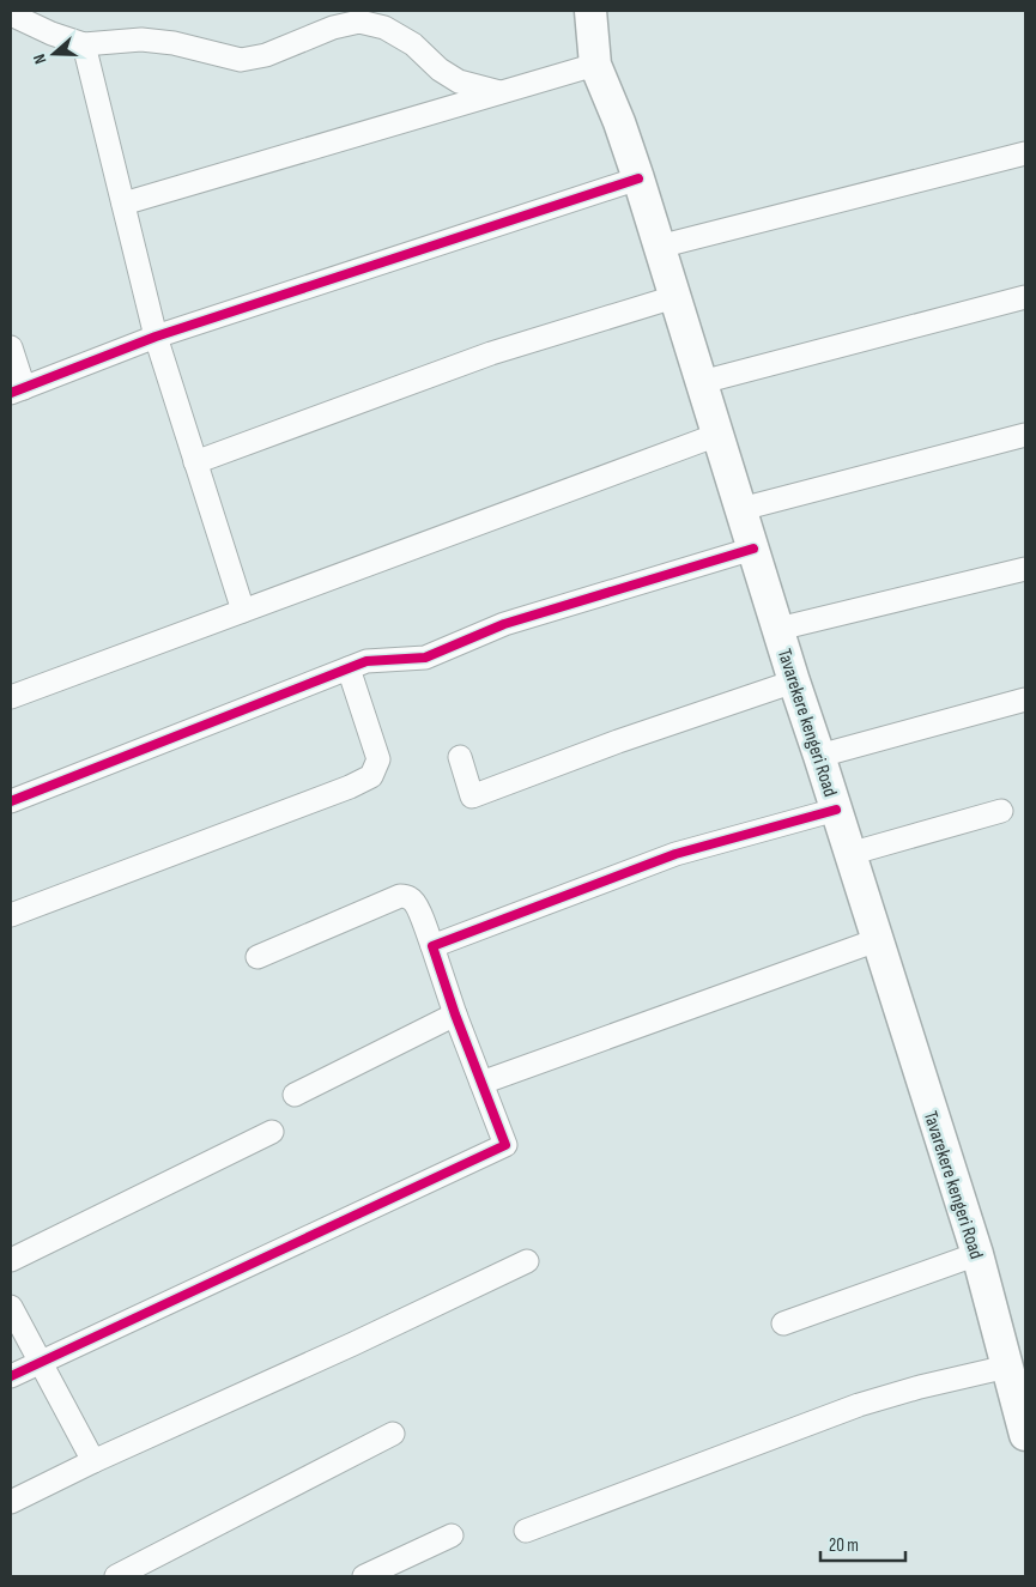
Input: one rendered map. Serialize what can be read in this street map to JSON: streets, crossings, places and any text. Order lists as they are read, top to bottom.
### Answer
{
  "streets": {
    "main road": ["Tavarekere kengeri Road"]
  },
  "scale_bar": "20 m",
  "north": "left"
}
